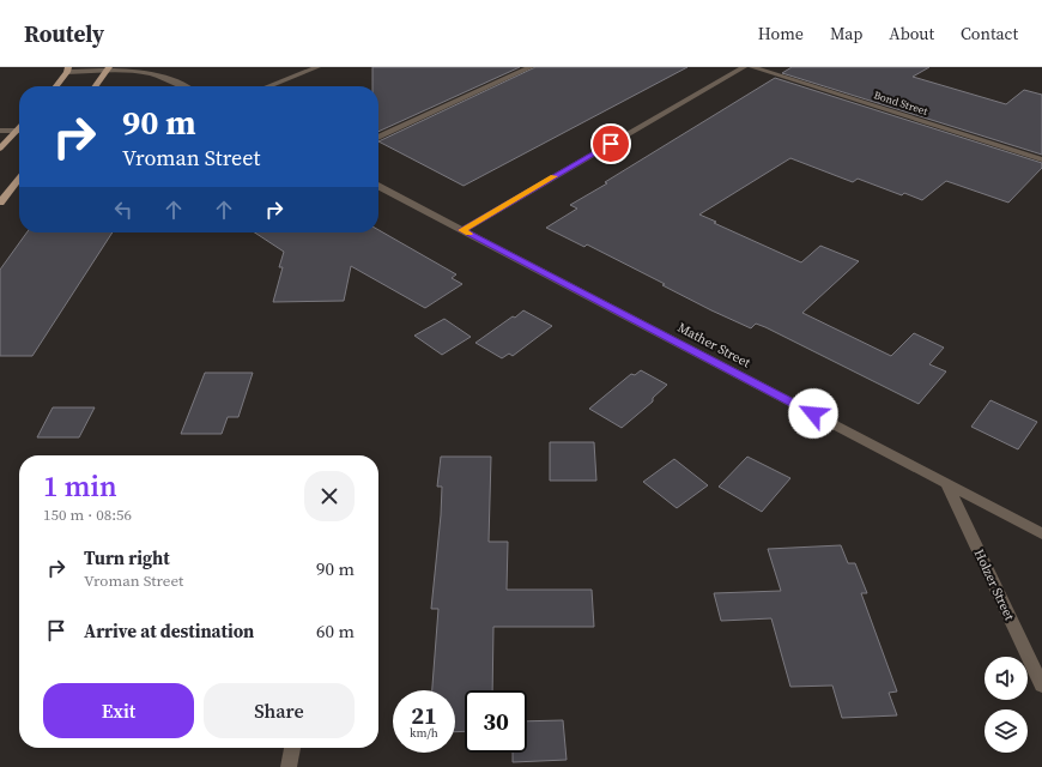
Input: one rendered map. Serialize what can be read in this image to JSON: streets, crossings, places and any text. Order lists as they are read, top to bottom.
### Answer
{
  "streets": {
    "street": ["Bond Street", "Mather Street", "Holzer Street"]
  },
  "crossings": [
    ["Mather Street", "Holzer Street"]
  ],
  "page": {
    "header": "Routely",
    "nav": [
      "Home",
      "Map",
      "About",
      "Contact"
    ],
    "turn": ["90 m", "Vroman Street"],
    "heading": ["1 min", "150 m · 08:56"],
    "list": [
      {
        "name": "Turn right",
        "note": "Vroman Street",
        "value": "90 m"
      },
      {
        "name": "Arrive at destination",
        "value": "60 m"
      }
    ],
    "buttons": ["Exit", "Share"],
    "speed": "21 km/h",
    "limit": "30"
  }
}
